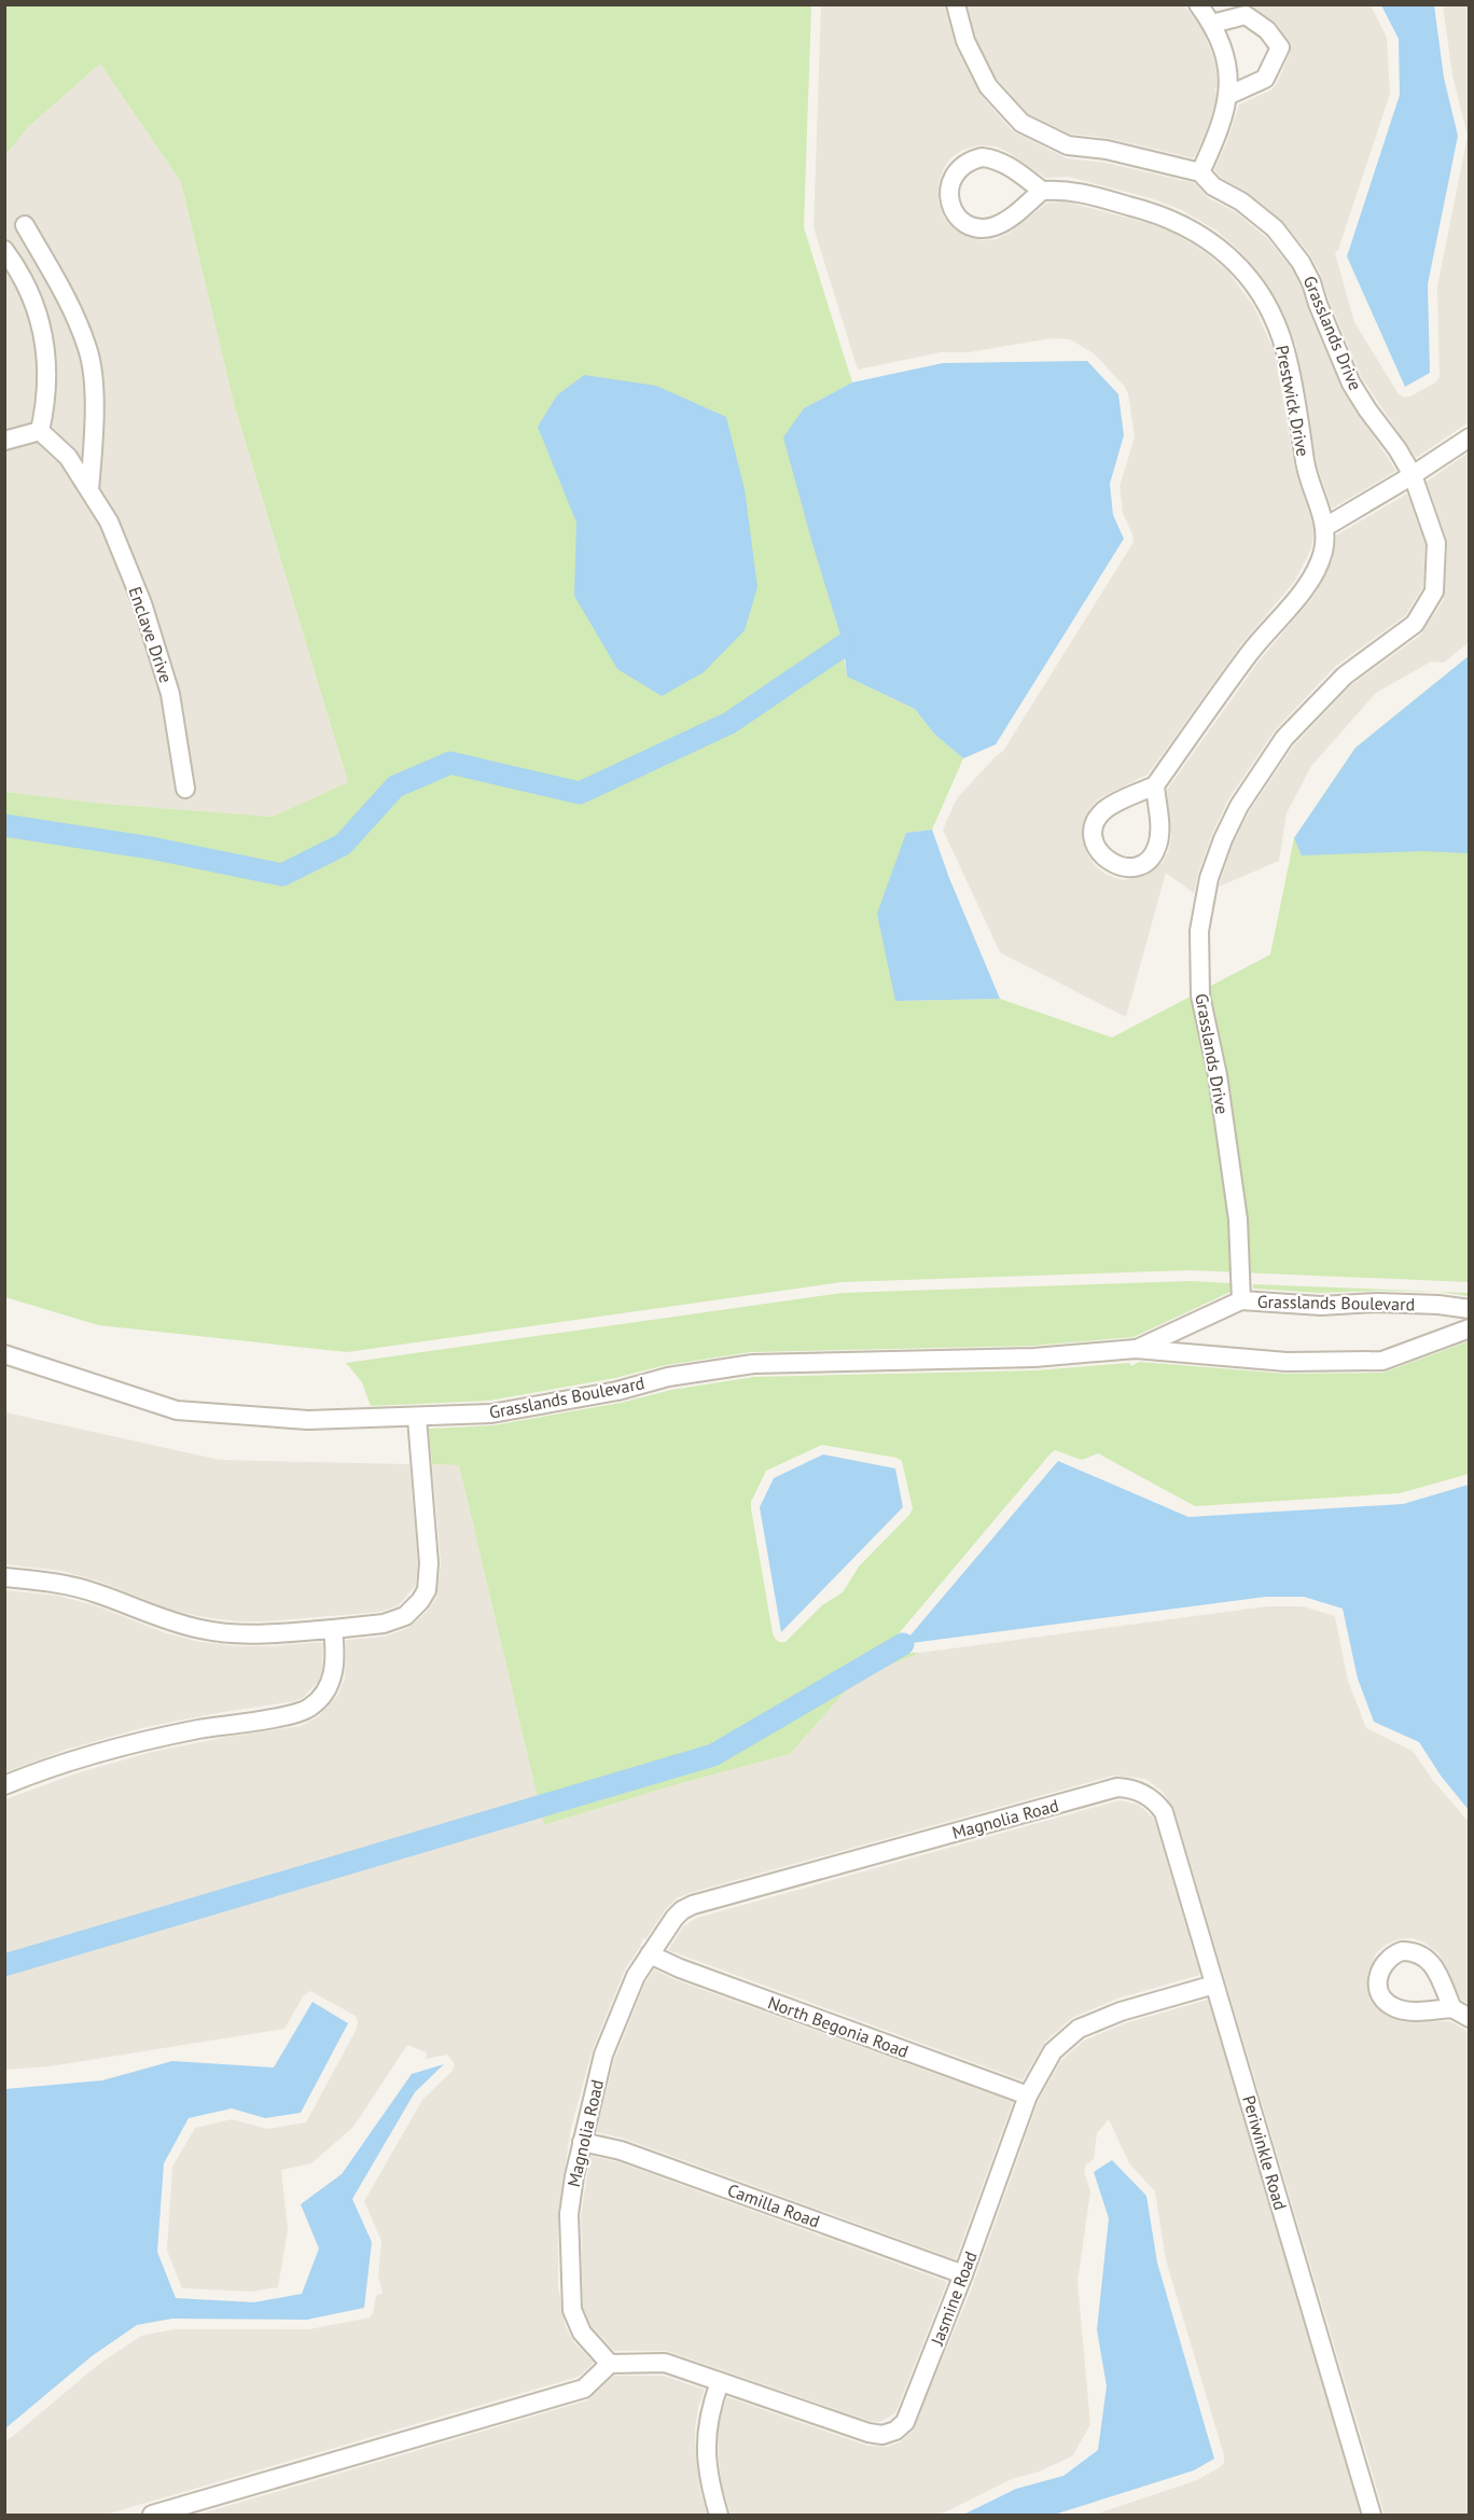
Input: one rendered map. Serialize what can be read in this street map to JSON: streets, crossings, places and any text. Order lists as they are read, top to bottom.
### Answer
{
  "streets": {
    "street": [
      "Grasslands Drive",
      "Prestwick Drive",
      "Enclave Drive",
      "Grasslands Boulevard",
      "Magnolia Road",
      "North Begonia Road",
      "Periwinkle Road",
      "Camilla Road",
      "Jasmine Road"
    ]
  },
  "crossings": [
    ["Grasslands Drive", "Grasslands Boulevard"],
    ["Magnolia Road", "North Begonia Road"],
    ["Magnolia Road", "Periwinkle Road"],
    ["Magnolia Road", "Camilla Road"],
    ["Magnolia Road", "Jasmine Road"],
    ["North Begonia Road", "Jasmine Road"],
    ["Periwinkle Road", "Jasmine Road"],
    ["Camilla Road", "Jasmine Road"]
  ]
}
